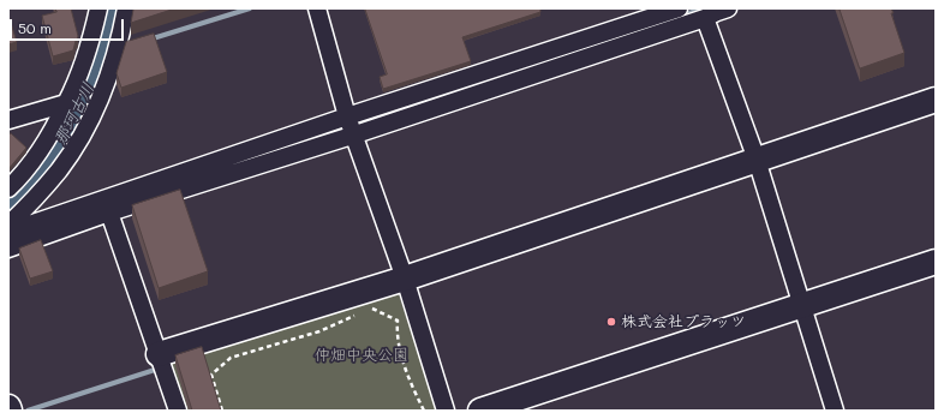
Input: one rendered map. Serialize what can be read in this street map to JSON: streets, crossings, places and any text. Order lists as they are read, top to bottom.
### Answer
{
  "water": ["那珂古川"],
  "parks": ["仲畑中央公園"],
  "places": ["株式会社プラッツ"],
  "scale_bar": "50 m"
}
